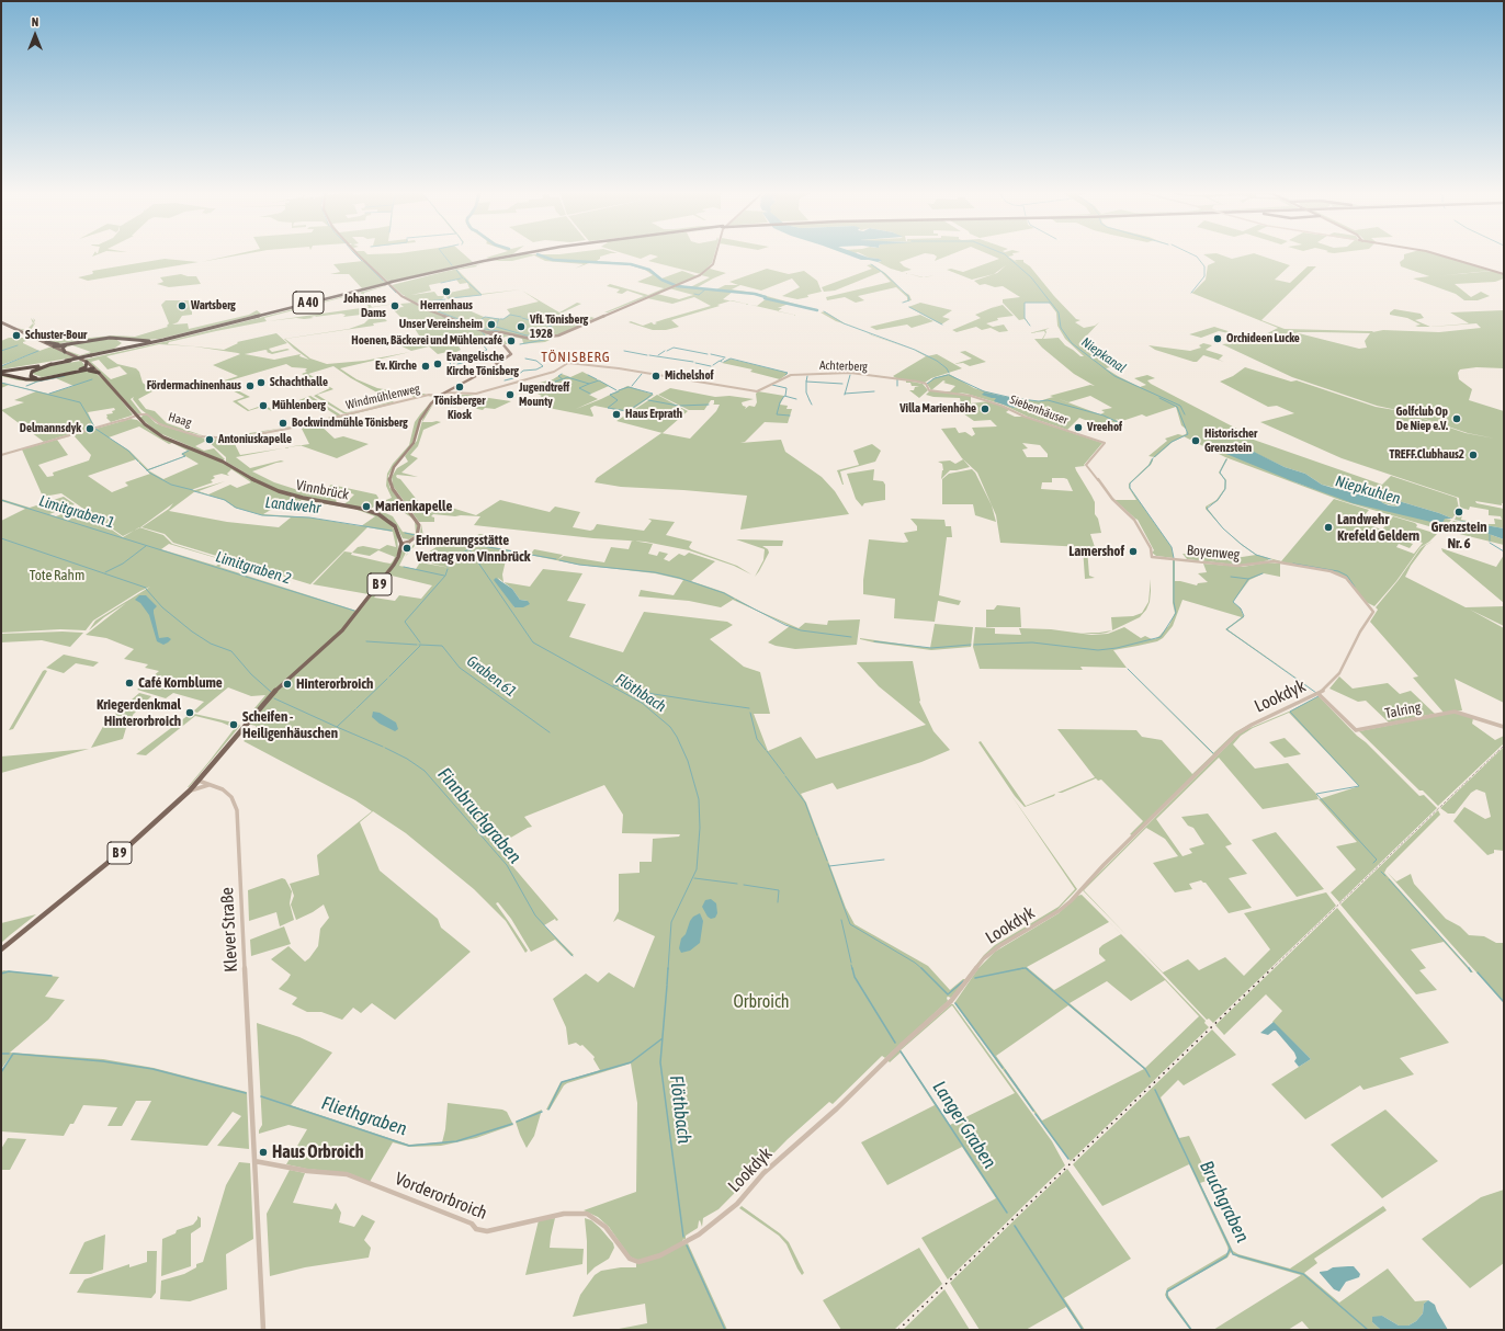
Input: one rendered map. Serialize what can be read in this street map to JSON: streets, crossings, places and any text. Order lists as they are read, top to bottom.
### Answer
{
  "streets": {
    "highway": ["A 40"],
    "main road": ["Haag", "Vinnbrück", "B 9"],
    "street": [
      "Achterberg",
      "Windmühlenweg",
      "Siebenhäuser",
      "Boyenweg",
      "Lookdyk",
      "Talring",
      "Klever Straße",
      "Vorderorbroich"
    ]
  },
  "crossings": [
    ["Achterberg", "Siebenhäuser"],
    ["Windmühlenweg", "Haag"],
    ["Siebenhäuser", "Boyenweg"],
    ["Haag", "Vinnbrück"],
    ["Vinnbrück", "B 9"],
    ["Boyenweg", "Lookdyk"],
    ["B 9", "Klever Straße"],
    ["Lookdyk", "Talring"],
    ["Lookdyk", "Vorderorbroich"],
    ["Klever Straße", "Vorderorbroich"]
  ],
  "districts": ["TÖNISBERG"],
  "water": [
    "Niepkanal",
    "Niepkuhlen",
    "Landwehr",
    "Limitgraben 1",
    "Limitgraben 2",
    "Graben 61",
    "Flöthbach",
    "Finnbruchgraben",
    "Fliethgraben",
    "Langer Graben",
    "Bruchgraben"
  ],
  "parks": ["Tote Rahm", "Orbroich"],
  "places": [
    "Herrenhaus",
    "Wartsberg",
    "Johannes Dams",
    "Unser Vereinsheim",
    "VfL Tönisberg 1928",
    "Schuster-Bour",
    "Orchideen Lucke",
    "Hoenen, Bäckerei und Mühlencafé",
    "Evangelische Kirche Tönisberg",
    "Ev. Kirche",
    "Michelshof",
    "Schachthalle",
    "Fördermachinenhaus",
    "Tönisberger Kiosk",
    "Jugendtreff Mounty",
    "Mühlenberg",
    "Villa Marienhöhe",
    "Haus Erprath",
    "Golfclub Op De Niep e.V.",
    "Bockwindmühle Tönisberg",
    "Vreehof",
    "Delmannsdyk",
    "Antoniuskapelle",
    "Historischer Grenzstein",
    "TREFF.Clubhaus2",
    "Marienkapelle",
    "Grenzstein Nr. 6",
    "Landwehr Krefeld Geldern",
    "Erinnerungsstätte Vertrag von Vinnbrück",
    "Lamershof",
    "Café Kornblume",
    "Hinterorbroich",
    "Kriegerdenkmal Hinterorbroich",
    "Scheifen - Heiligenhäuschen",
    "Haus Orbroich"
  ],
  "north": "top"
}
